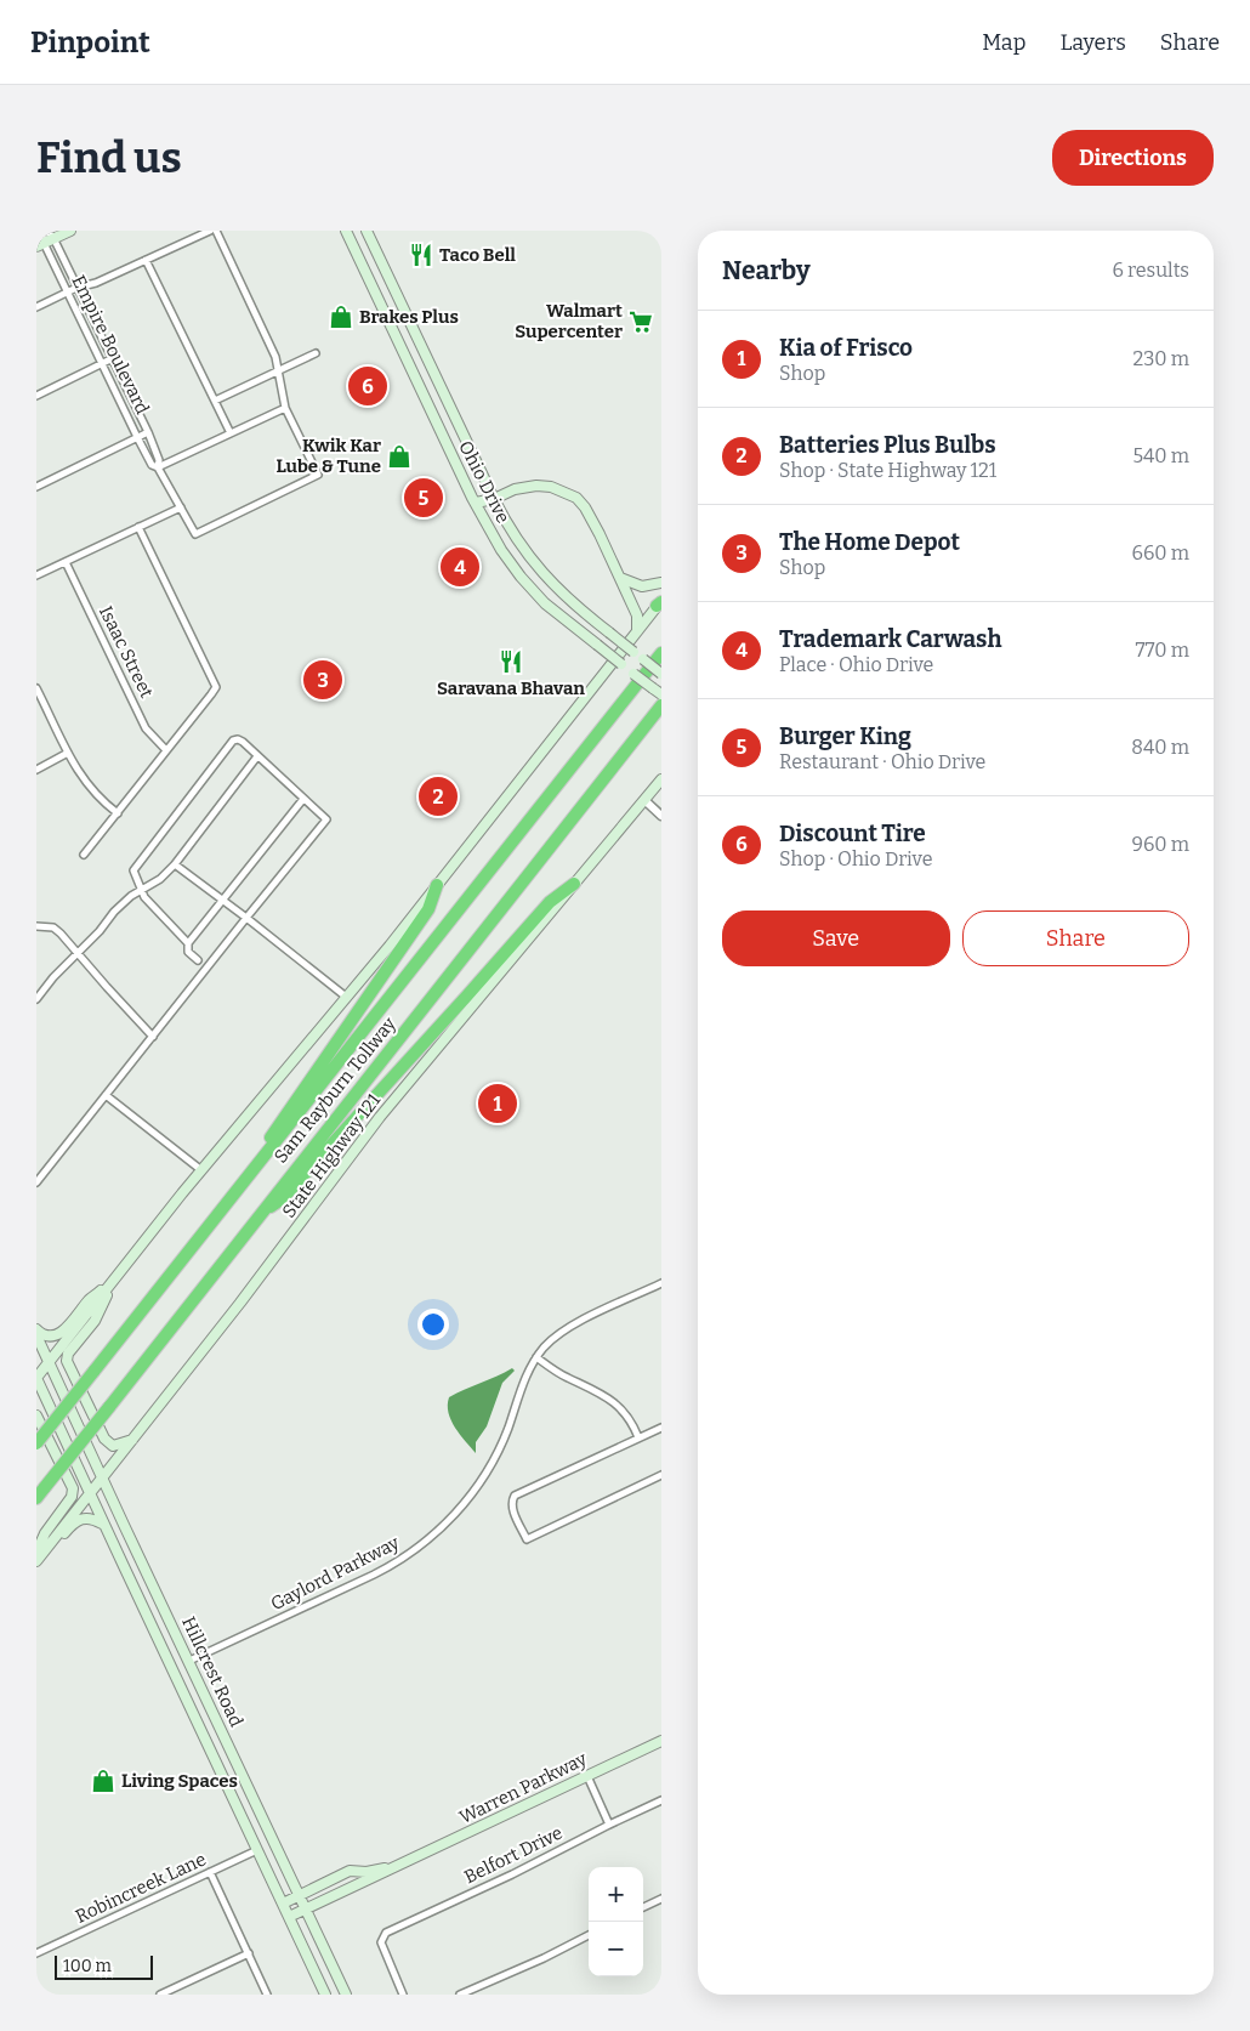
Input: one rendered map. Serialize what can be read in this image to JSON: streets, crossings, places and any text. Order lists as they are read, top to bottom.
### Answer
{
  "streets": {
    "highway": ["Sam Rayburn Tollway"],
    "main road": [
      "Ohio Drive",
      "State Highway 121",
      "Hillcrest Road",
      "Warren Parkway"
    ],
    "street": [
      "Empire Boulevard",
      "Isaac Street",
      "Gaylord Parkway",
      "Belfort Drive",
      "Robincreek Lane"
    ]
  },
  "crossings": [
    ["State Highway 121", "Hillcrest Road"],
    ["Gaylord Parkway", "Hillcrest Road"],
    ["Hillcrest Road", "Warren Parkway"],
    ["Hillcrest Road", "Robincreek Lane"]
  ],
  "places": {
    "restaurant": ["Taco Bell", "Saravana Bhavan"],
    "shop": ["Brakes Plus", "Kwik Kar Lube & Tune", "Living Spaces"],
    "supermarket": ["Walmart Supercenter"]
  },
  "scale_bar": "100 m",
  "page": {
    "header": "Pinpoint",
    "nav": ["Map", "Layers", "Share"],
    "buttons": [
      "Directions",
      ["Save", "Share"]
    ],
    "title": "Find us",
    "heading": ["Nearby", "6 results"],
    "list": [
      {
        "mark": "1",
        "name": "Kia of Frisco",
        "note": "Shop",
        "value": "230 m"
      },
      {
        "mark": "2",
        "name": "Batteries Plus Bulbs",
        "note": "Shop · State Highway 121",
        "value": "540 m"
      },
      {
        "mark": "3",
        "name": "The Home Depot",
        "note": "Shop",
        "value": "660 m"
      },
      {
        "mark": "4",
        "name": "Trademark Carwash",
        "note": "Place · Ohio Drive",
        "value": "770 m"
      },
      {
        "mark": "5",
        "name": "Burger King",
        "note": "Restaurant · Ohio Drive",
        "value": "840 m"
      },
      {
        "mark": "6",
        "name": "Discount Tire",
        "note": "Shop · Ohio Drive",
        "value": "960 m"
      }
    ],
    "pins": [
      "6",
      "5",
      "4",
      "3",
      "2",
      "1"
    ],
    "map_buttons": ["+", "−"],
    "scale": "100 m"
  }
}
